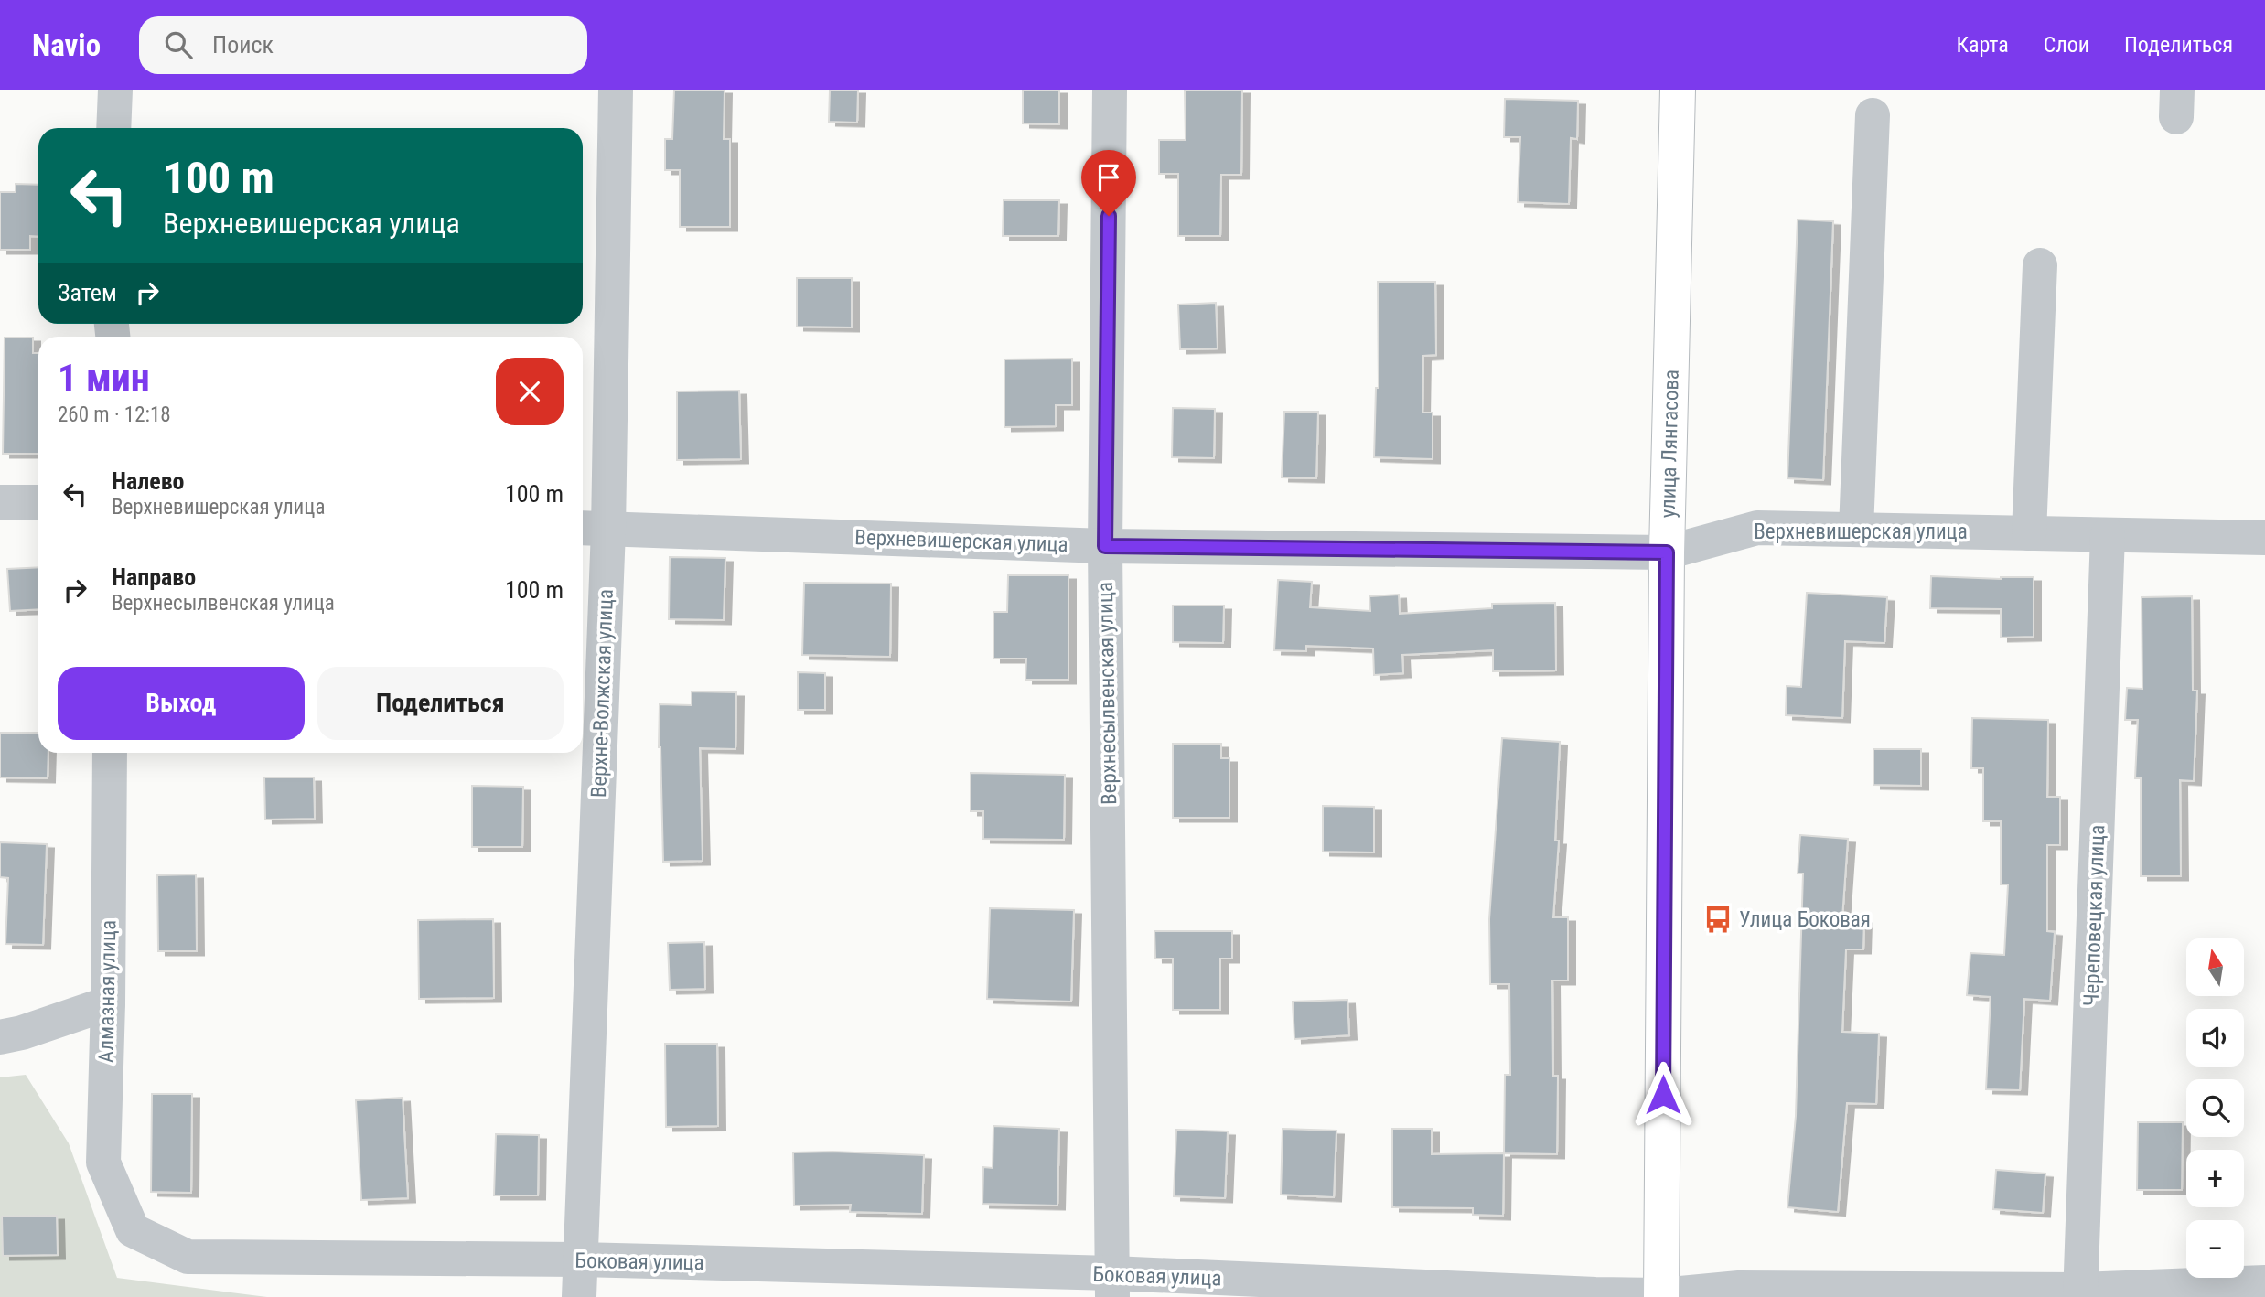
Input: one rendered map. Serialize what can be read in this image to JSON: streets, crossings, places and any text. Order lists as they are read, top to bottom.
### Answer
{
  "streets": {
    "main road": ["улица Лянгасова"],
    "street": [
      "Верхневишерская улица",
      "Верхне-Волжская улица",
      "Верхнесылвенская улица",
      "Череповецкая улица",
      "Алмазная улица",
      "Боковая улица"
    ]
  },
  "crossings": [
    ["улица Лянгасова", "Верхневишерская улица"],
    ["улица Лянгасова", "Боковая улица"],
    ["Верхневишерская улица", "Верхне-Волжская улица"],
    ["Верхневишерская улица", "Верхнесылвенская улица"],
    ["Верхневишерская улица", "Череповецкая улица"],
    ["Верхне-Волжская улица", "Боковая улица"],
    ["Верхнесылвенская улица", "Боковая улица"],
    ["Череповецкая улица", "Боковая улица"],
    ["Алмазная улица", "Боковая улица"]
  ],
  "places": {
    "bus stop": ["Улица Боковая"]
  },
  "north": "top",
  "page": {
    "header": "Navio",
    "search": "Поиск",
    "nav": ["Карта", "Слои", "Поделиться"],
    "turn": ["100 m", "Верхневишерская улица"],
    "then": "Затем",
    "heading": ["1 мин", "260 m · 12:18"],
    "list": [
      {
        "name": "Налево",
        "note": "Верхневишерская улица",
        "value": "100 m"
      },
      {
        "name": "Направо",
        "note": "Верхнесылвенская улица",
        "value": "100 m"
      }
    ],
    "buttons": ["Выход", "Поделиться"],
    "map_buttons": ["+", "−"]
  }
}
